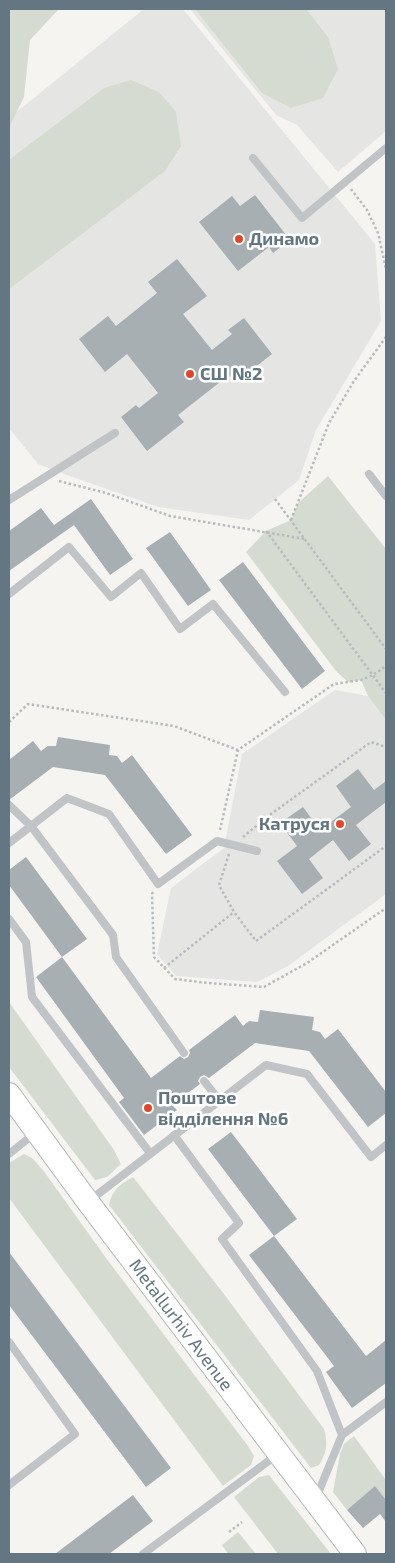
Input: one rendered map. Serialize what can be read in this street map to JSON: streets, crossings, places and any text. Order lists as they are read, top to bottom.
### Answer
{
  "streets": {
    "street": ["Metallurhiv Avenue"]
  },
  "places": [
    "Динамо",
    "СШ №2",
    "Катруся",
    "Поштове відділення №6"
  ]
}
